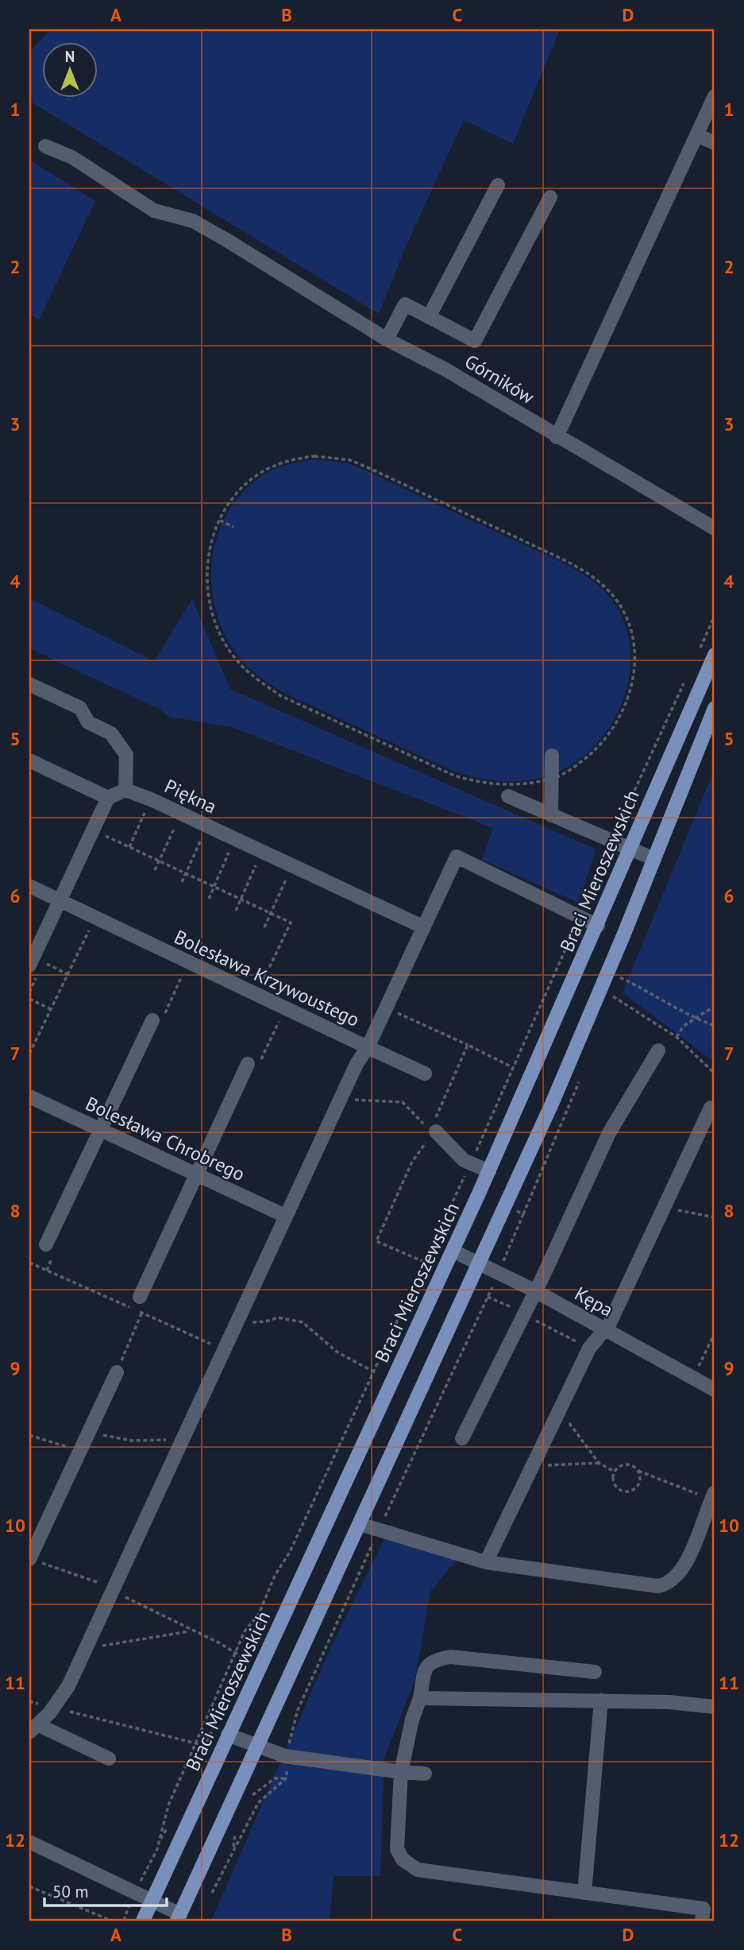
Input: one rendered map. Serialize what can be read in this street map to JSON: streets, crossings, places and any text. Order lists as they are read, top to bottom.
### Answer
{
  "streets": {
    "main road": ["Braci Mieroszewskich"],
    "street": [
      "Górników",
      "Piękna",
      "Bolesława Krzywoustego",
      "Bolesława Chrobrego",
      "Kępa"
    ]
  },
  "crossings": [
    ["Piękna", "Bolesława Krzywoustego"],
    ["Braci Mieroszewskich", "Bolesława Krzywoustego"],
    ["Braci Mieroszewskich", "Kępa"]
  ],
  "scale_bar": "50 m",
  "north": "top",
  "grid": {
    "columns": [
      "A",
      "B",
      "C",
      "D"
    ],
    "rows": [
      "1",
      "2",
      "3",
      "4",
      "5",
      "6",
      "7",
      "8",
      "9",
      "10",
      "11",
      "12"
    ]
  }
}
